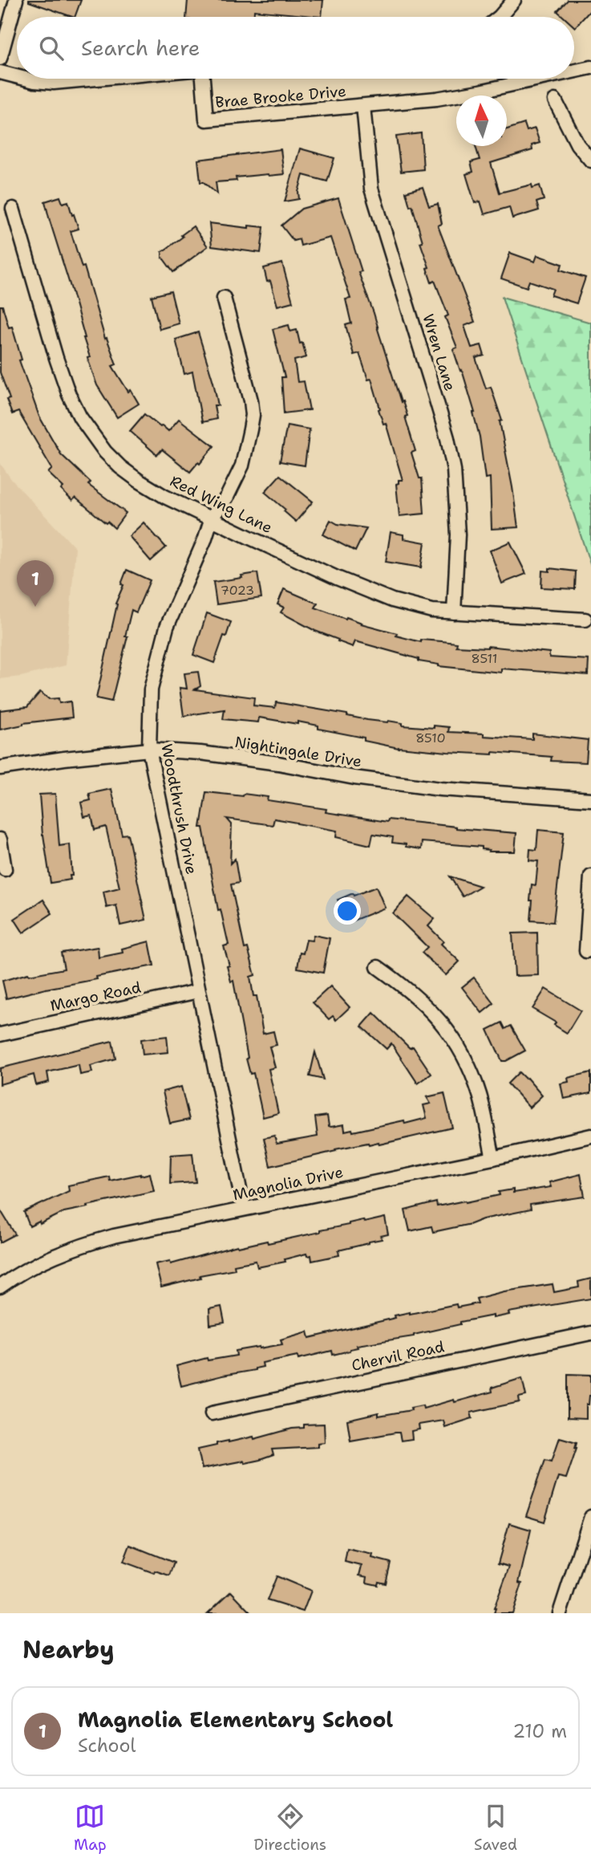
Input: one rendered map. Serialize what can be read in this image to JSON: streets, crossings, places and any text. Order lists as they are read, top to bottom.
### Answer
{
  "streets": {
    "street": [
      "Brae Brooke Drive",
      "Wren Lane",
      "Red Wing Lane",
      "Nightingale Drive",
      "Woodthrush Drive",
      "Margo Road",
      "Magnolia Drive",
      "Chervil Road"
    ]
  },
  "crossings": [
    ["Brae Brooke Drive", "Wren Lane"],
    ["Wren Lane", "Red Wing Lane"],
    ["Red Wing Lane", "Woodthrush Drive"],
    ["Nightingale Drive", "Woodthrush Drive"],
    ["Woodthrush Drive", "Margo Road"],
    ["Woodthrush Drive", "Magnolia Drive"]
  ],
  "house_numbers": ["7023", "8511", "8510"],
  "north": "top",
  "page": {
    "search": "Search here",
    "pins": "1",
    "heading": "Nearby",
    "list": [
      {
        "mark": "1",
        "name": "Magnolia Elementary School",
        "note": "School",
        "value": "210 m"
      }
    ],
    "nav": ["Map", "Directions", "Saved"]
  }
}
